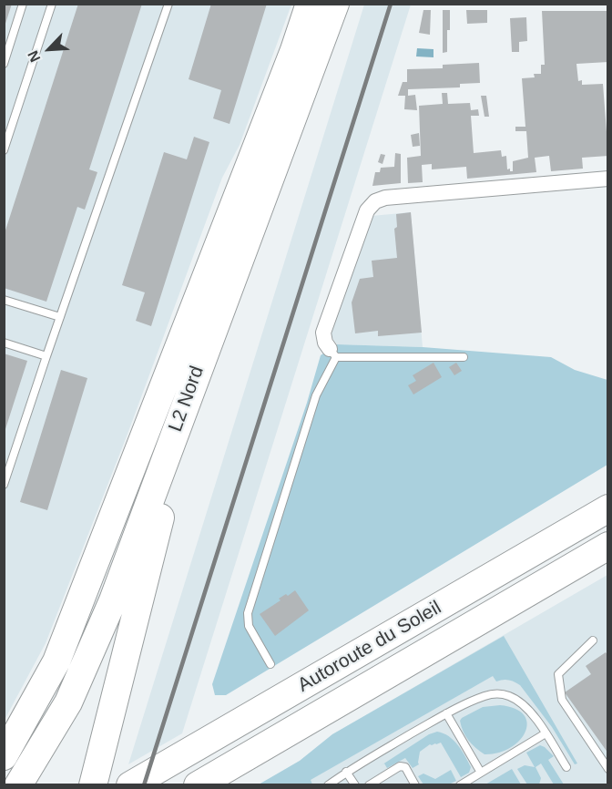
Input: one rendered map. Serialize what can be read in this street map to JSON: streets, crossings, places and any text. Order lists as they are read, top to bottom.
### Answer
{
  "streets": {
    "highway": ["L2 Nord", "Autoroute du Soleil"]
  },
  "north": "bottom left"
}
